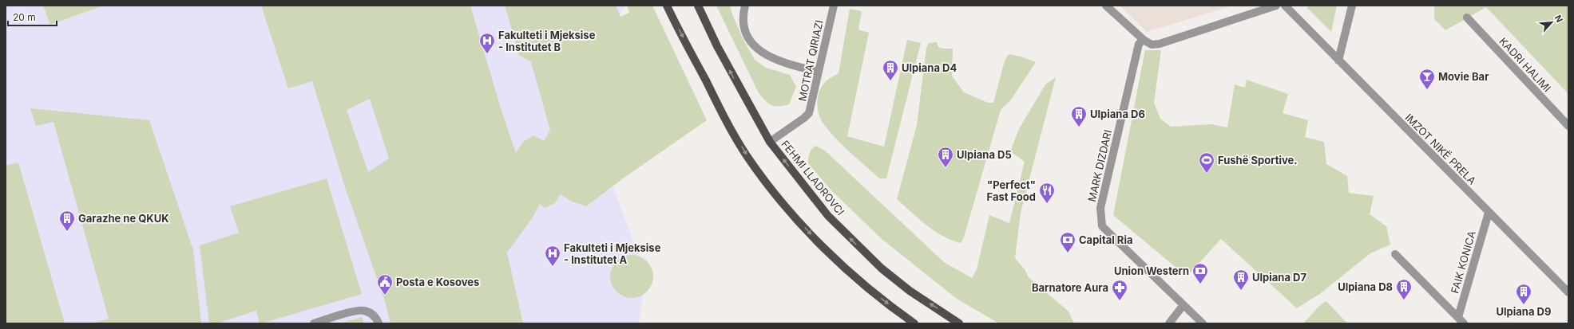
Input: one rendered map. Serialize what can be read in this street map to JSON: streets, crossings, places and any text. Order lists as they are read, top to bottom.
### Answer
{
  "streets": {
    "main road": ["FEHMI LLADROVCI"],
    "street": [
      "MOTRAT QIRIAZI",
      "KADRI HALIMI",
      "IMZOT NIKË PRELA",
      "MARK DIZDARI",
      "FAIK KONICA"
    ]
  },
  "crossings": [
    ["MOTRAT QIRIAZI", "FEHMI LLADROVCI"],
    ["IMZOT NIKË PRELA", "FAIK KONICA"]
  ],
  "places": {
    "hospital": ["Fakulteti i Mjeksise - Institutet B", "Fakulteti i Mjeksise - Institutet A"],
    "building": [
      "Ulpiana D4",
      "Ulpiana D6",
      "Ulpiana D5",
      "Garazhe ne QKUK",
      "Ulpiana D7",
      "Ulpiana D8",
      "Ulpiana D9"
    ],
    "bar": ["Movie Bar"],
    "sports": ["Fushë Sportive."],
    "restaurant": ["\"Perfect\" Fast Food"],
    "bank": ["Capital Ria", "Union Western"],
    "public building": ["Posta e Kosoves"],
    "pharmacy": ["Barnatore Aura"]
  },
  "scale_bar": "20 m",
  "north": "top right"
}
